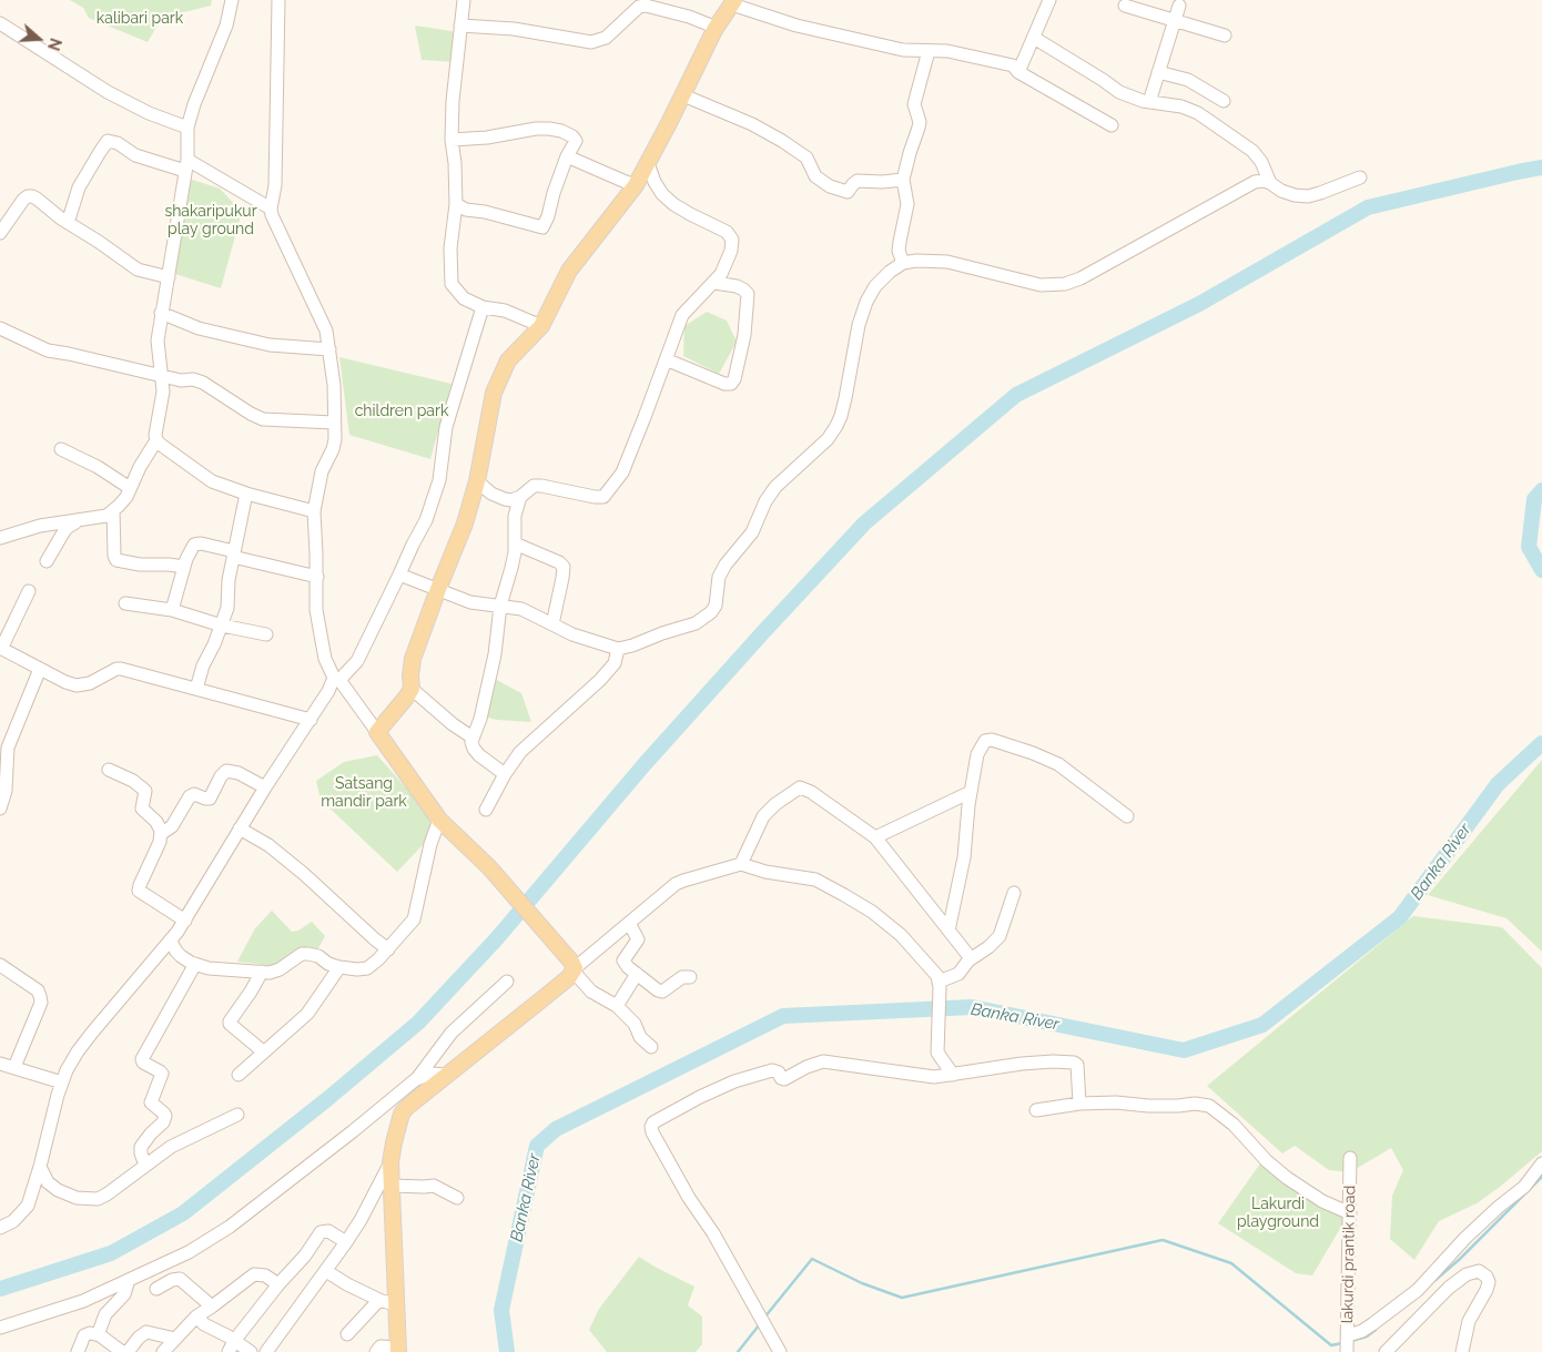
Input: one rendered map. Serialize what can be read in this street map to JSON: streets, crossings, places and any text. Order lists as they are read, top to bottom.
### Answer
{
  "streets": {
    "street": ["lakurdi prantik road"]
  },
  "water": ["Banka River"],
  "parks": [
    "kalibari park",
    "shakaripukur play ground",
    "children park",
    "Satsang mandir park",
    "Lakurdi playground"
  ],
  "north": "right"
}
